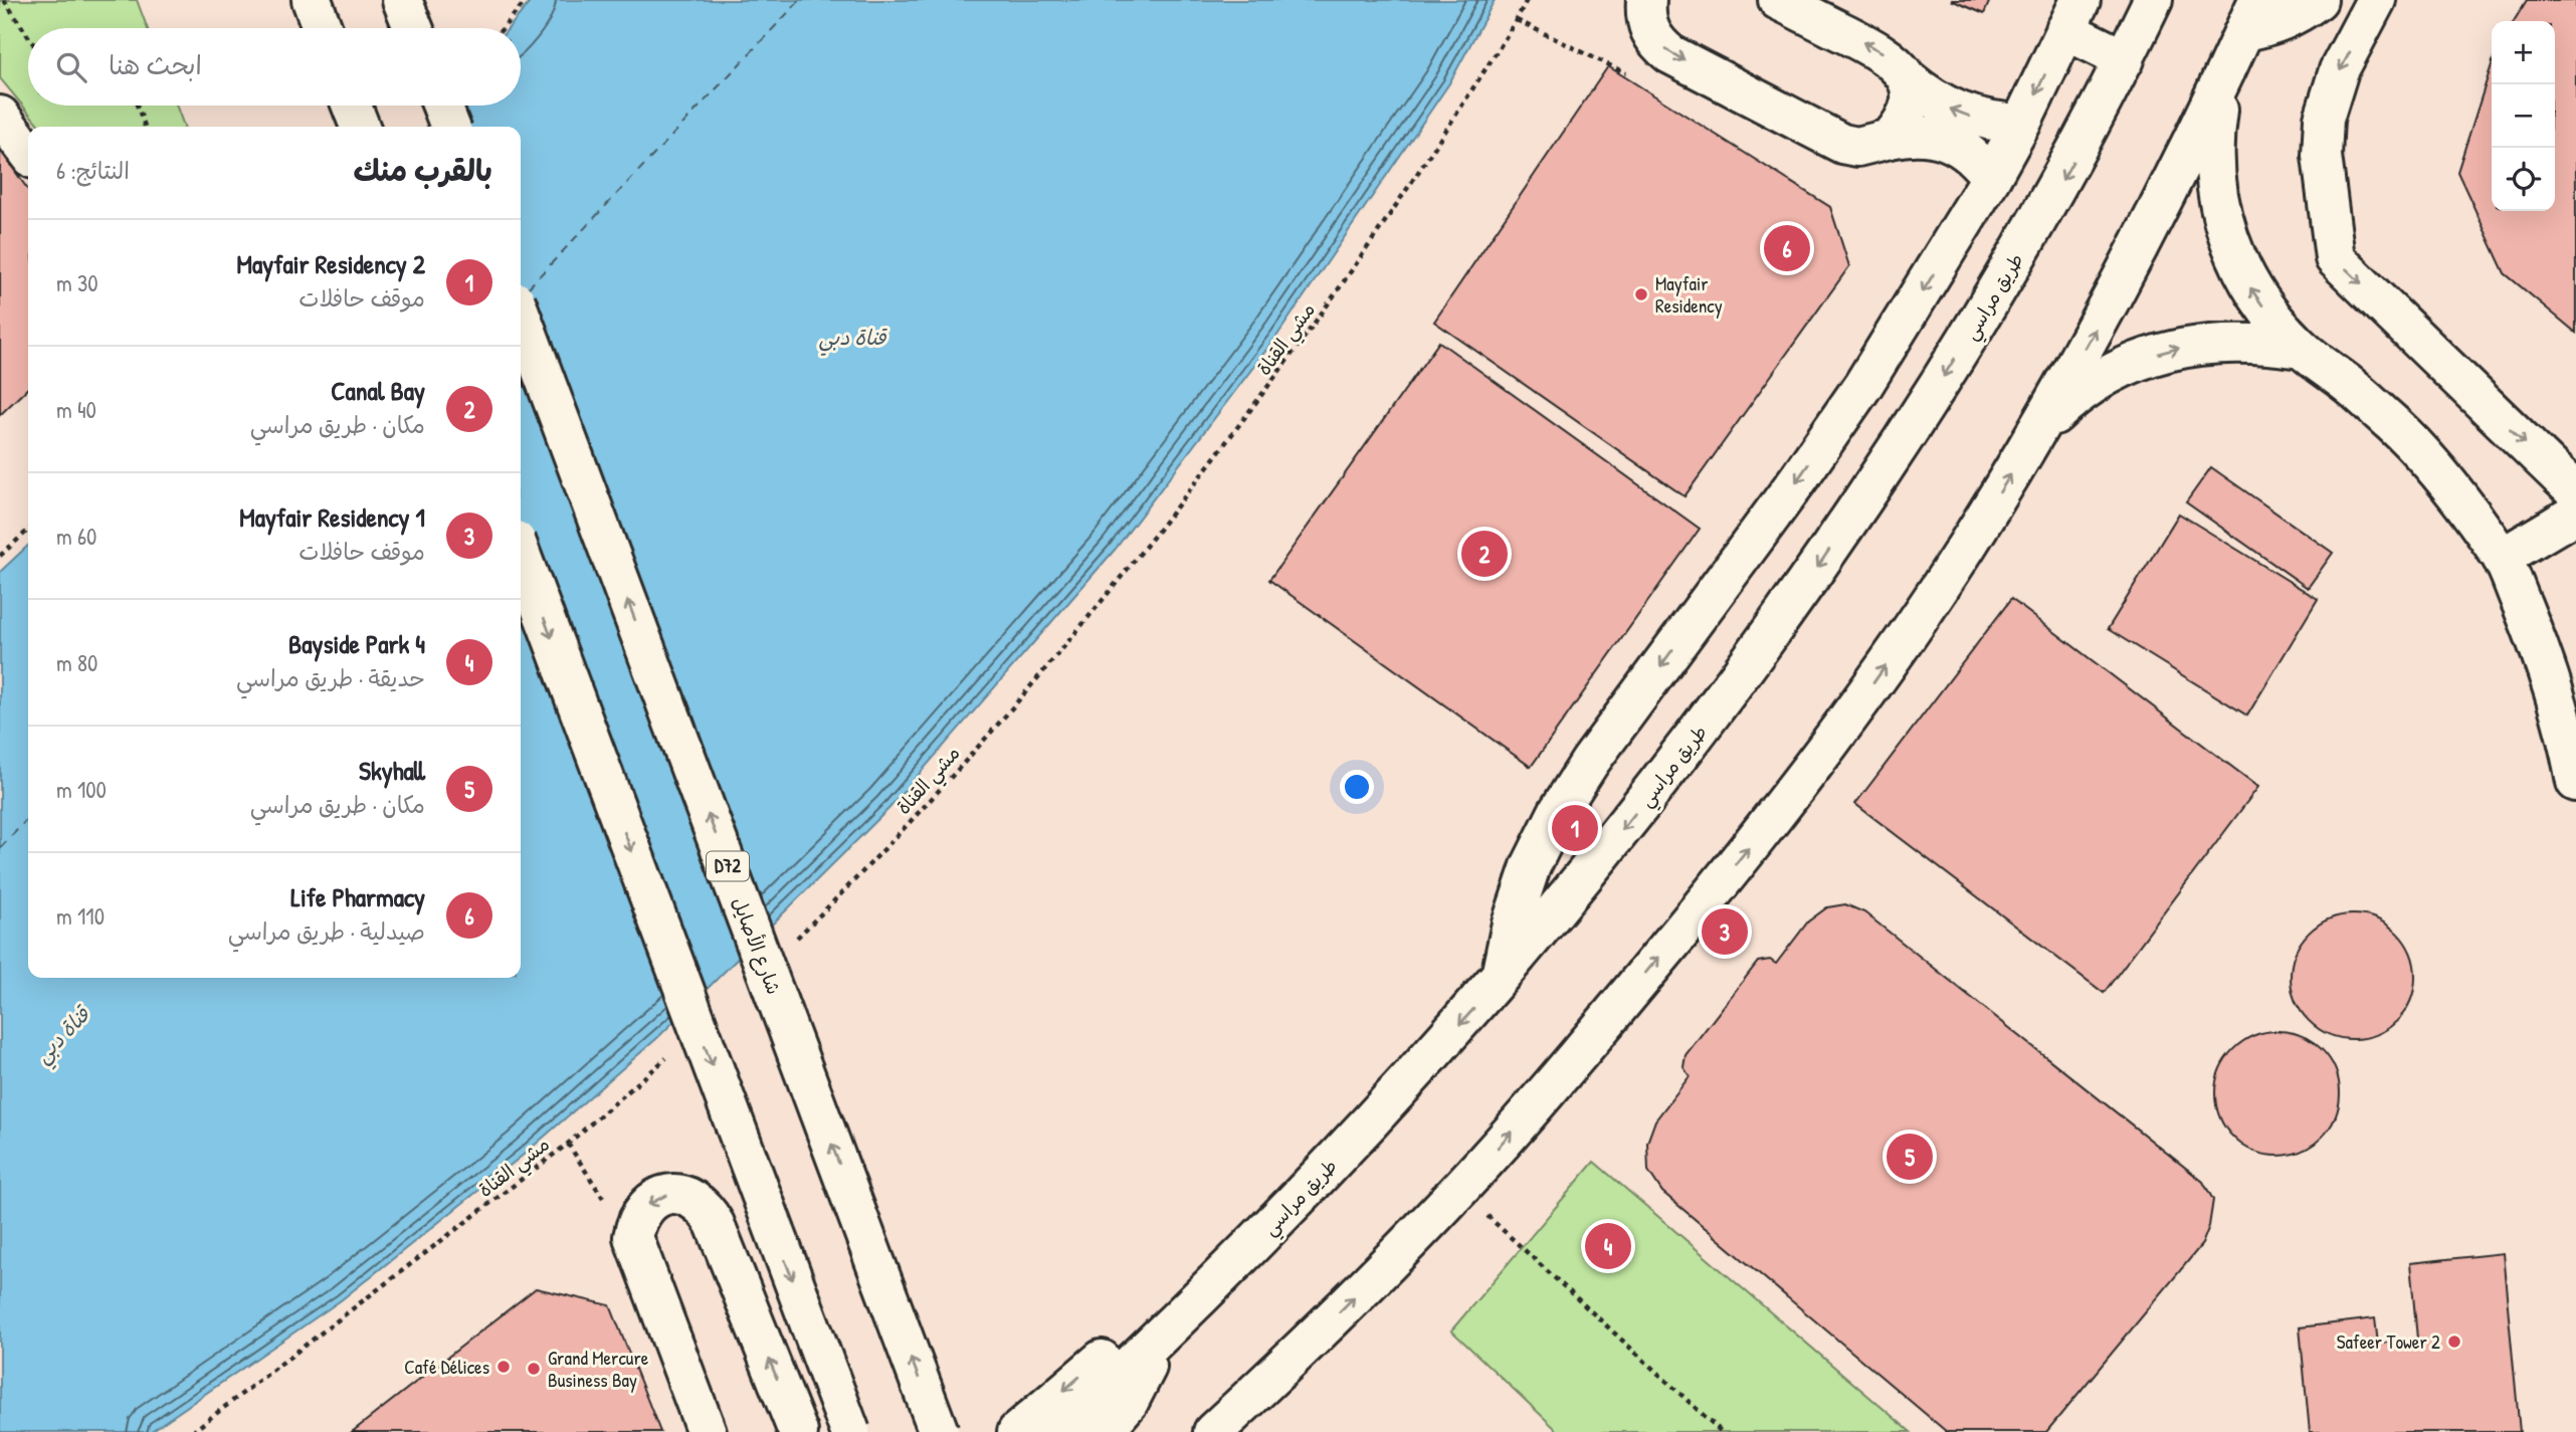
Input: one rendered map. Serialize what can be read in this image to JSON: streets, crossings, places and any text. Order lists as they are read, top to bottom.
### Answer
{
  "streets": {
    "street": ["طريق مراسي", "D72", "شارع الأصايل"],
    "path": ["مشي القناة"]
  },
  "water": ["قناة دبي"],
  "places": [
    "Mayfair Residency",
    "Safeer Tower 2",
    "Café Délices",
    "Grand Mercure Business Bay"
  ],
  "page": {
    "map_buttons": ["+", "−"],
    "search": "ابحث هنا",
    "heading": ["بالقرب منك", "النتائج: 6"],
    "list": [
      {
        "mark": "1",
        "name": "Mayfair Residency 2",
        "note": "موقف حافلات",
        "value": "30 m"
      },
      {
        "mark": "2",
        "name": "Canal Bay",
        "note": "مكان · طريق مراسي",
        "value": "40 m"
      },
      {
        "mark": "3",
        "name": "Mayfair Residency 1",
        "note": "موقف حافلات",
        "value": "60 m"
      },
      {
        "mark": "4",
        "name": "Bayside Park 4",
        "note": "حديقة · طريق مراسي",
        "value": "80 m"
      },
      {
        "mark": "5",
        "name": "Skyhall",
        "note": "مكان · طريق مراسي",
        "value": "100 m"
      },
      {
        "mark": "6",
        "name": "Life Pharmacy",
        "note": "صيدلية · طريق مراسي",
        "value": "110 m"
      }
    ],
    "pins": [
      "6",
      "2",
      "1",
      "3",
      "5",
      "4"
    ]
  }
}
